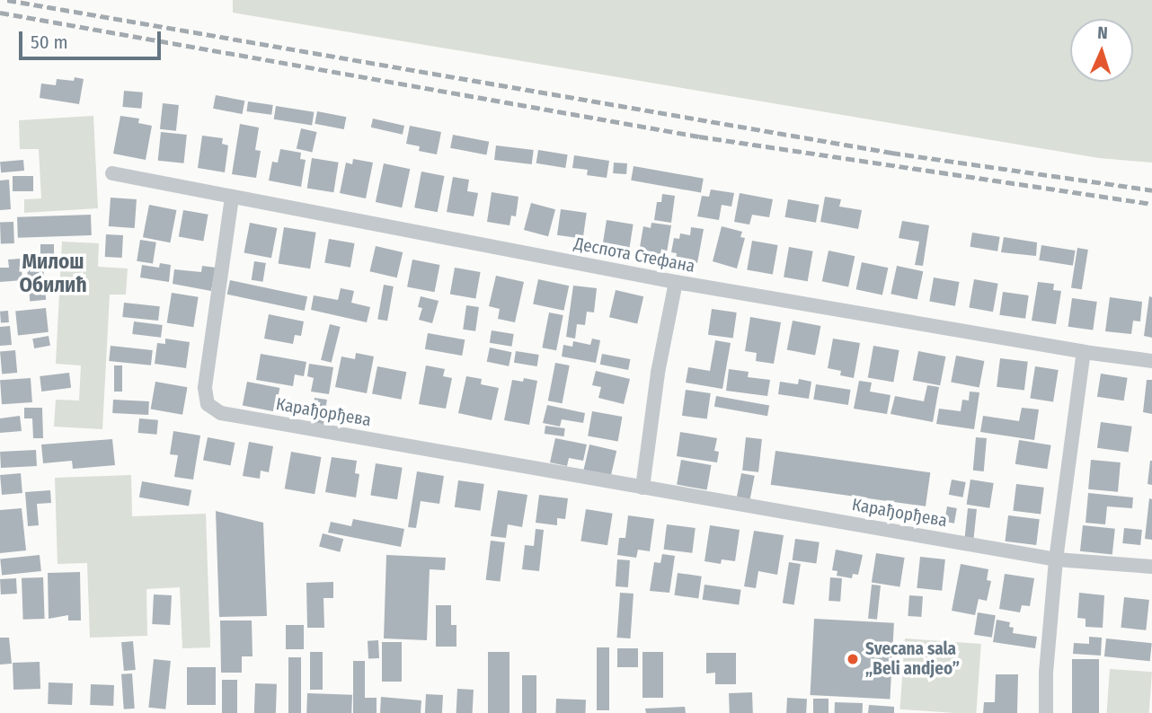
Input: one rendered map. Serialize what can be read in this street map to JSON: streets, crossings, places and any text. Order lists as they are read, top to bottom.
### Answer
{
  "streets": {
    "street": ["Деспота Стефана", "Карађорђева"]
  },
  "crossings": [
    ["Деспота Стефана", "Карађорђева"]
  ],
  "districts": ["Милош Обилић"],
  "places": ["Svecana sala „Beli andjeo”"],
  "scale_bar": "50 m",
  "north": "top"
}
